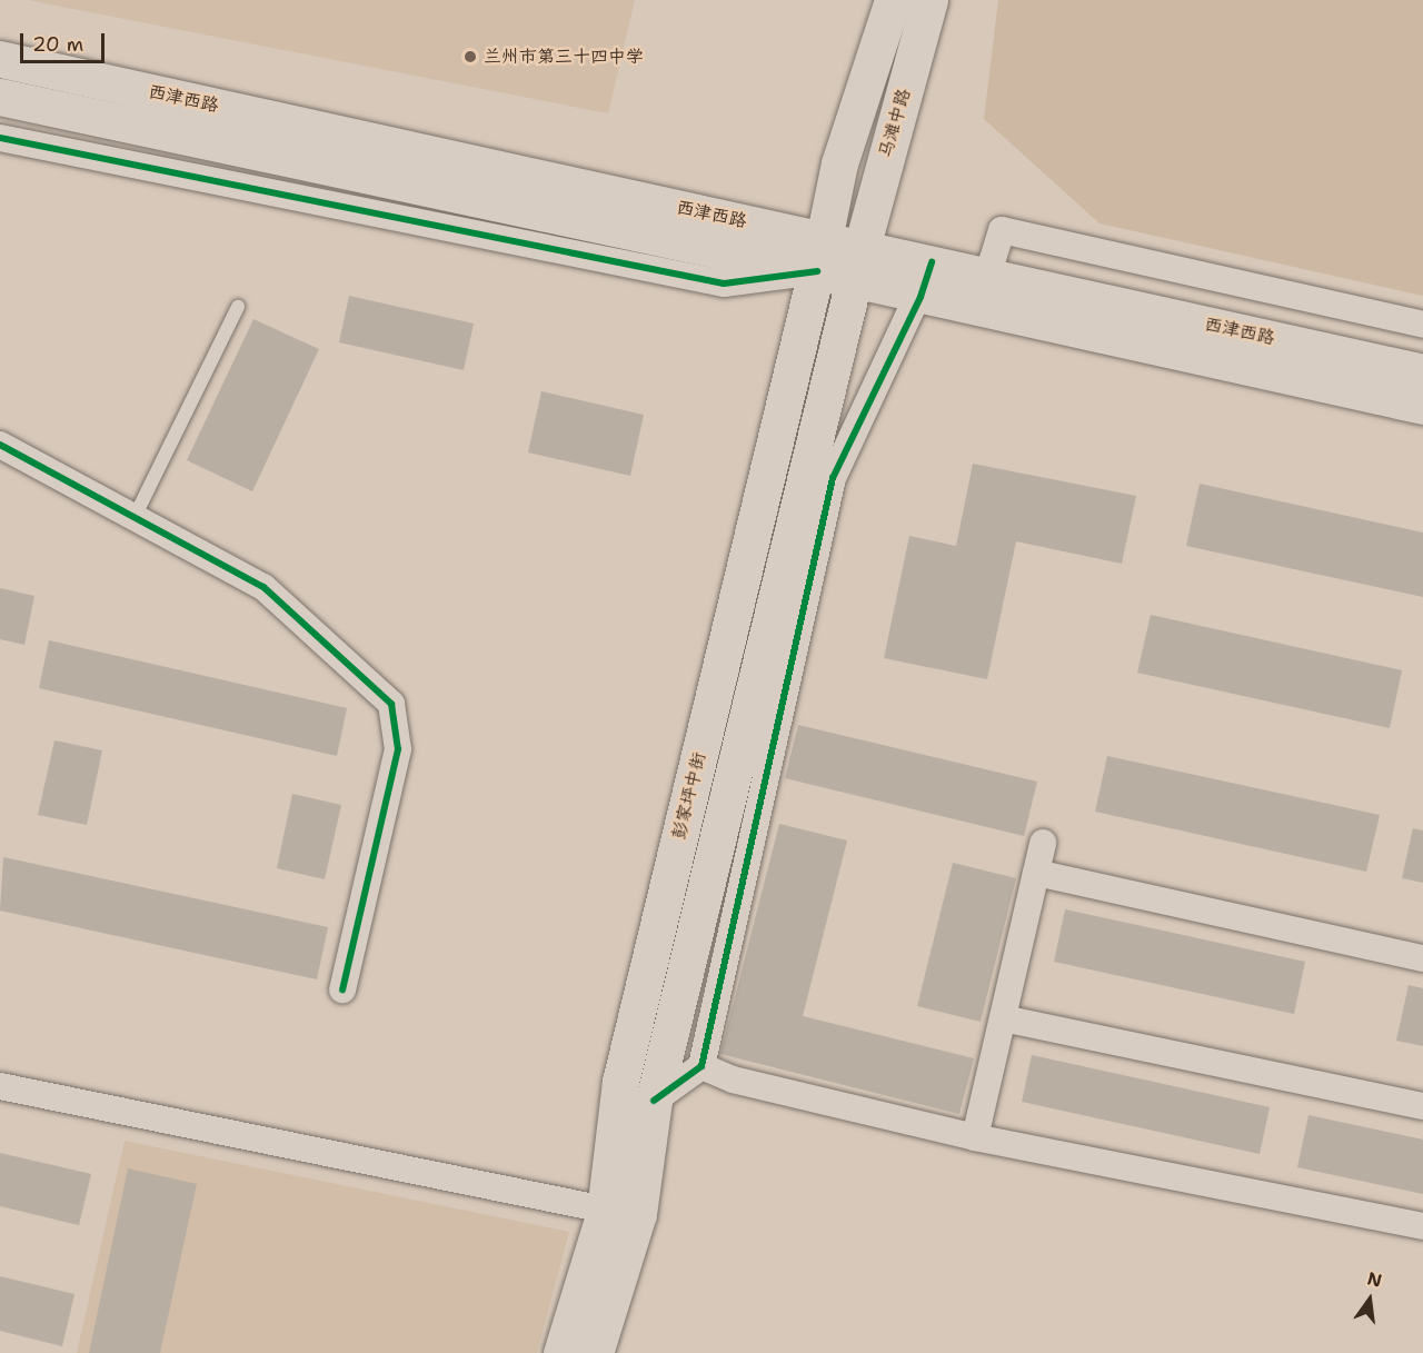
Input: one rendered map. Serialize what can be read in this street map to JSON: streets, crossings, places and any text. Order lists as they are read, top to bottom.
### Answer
{
  "streets": {
    "main road": ["西津西路", "马滩中路", "彭家坪中街"]
  },
  "crossings": [
    ["西津西路", "马滩中路"],
    ["西津西路", "彭家坪中街"],
    ["马滩中路", "彭家坪中街"]
  ],
  "places": ["兰州市第三十四中学"],
  "scale_bar": "20 m",
  "north": "top"
}
